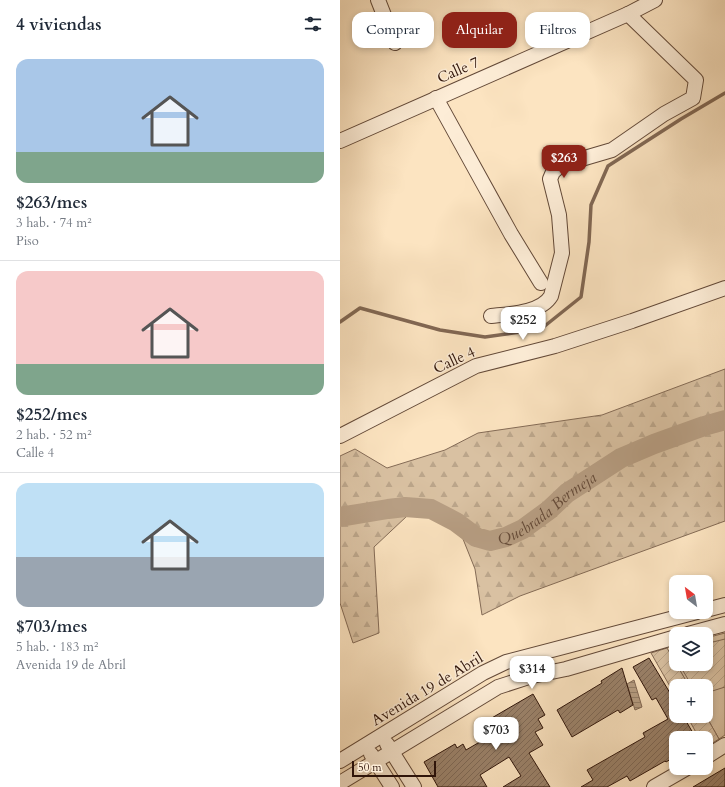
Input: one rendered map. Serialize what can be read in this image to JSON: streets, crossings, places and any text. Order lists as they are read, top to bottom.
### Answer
{
  "streets": {
    "street": ["Calle 7", "Calle 4", "Avenida 19 de Abril"]
  },
  "water": ["Quebrada Bermeja"],
  "scale_bar": "50 m",
  "north": "top left",
  "page": {
    "heading": "4 viviendas",
    "chip": ["Comprar", "Alquilar", "Filtros"],
    "list": [
      {
        "name": "$263/mes",
        "note": "3 hab. · 74 m² · Piso"
      },
      {
        "name": "$252/mes",
        "note": "2 hab. · 52 m² · Calle 4"
      },
      {
        "name": "$703/mes",
        "note": "5 hab. · 183 m² · Avenida 19 de Abril"
      }
    ],
    "price": [
      "$263",
      "$252",
      "$314",
      "$703"
    ],
    "map_buttons": ["+", "−"],
    "scale": "50 m"
  }
}
